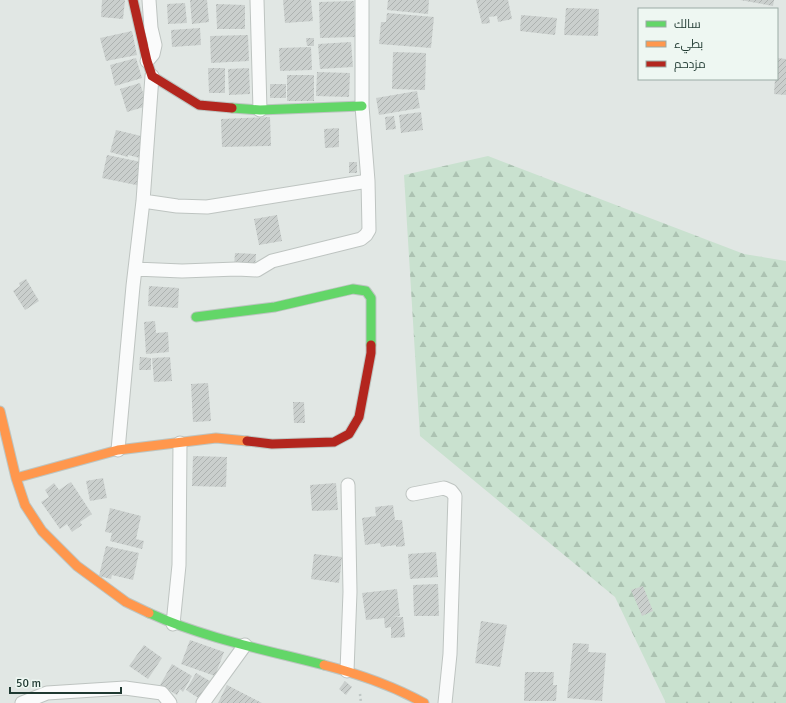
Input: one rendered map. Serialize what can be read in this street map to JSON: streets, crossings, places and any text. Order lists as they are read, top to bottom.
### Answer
{
  "legend": ["سالك", "بطيء", "مزدحم"],
  "scale_bar": "50 m"
}
